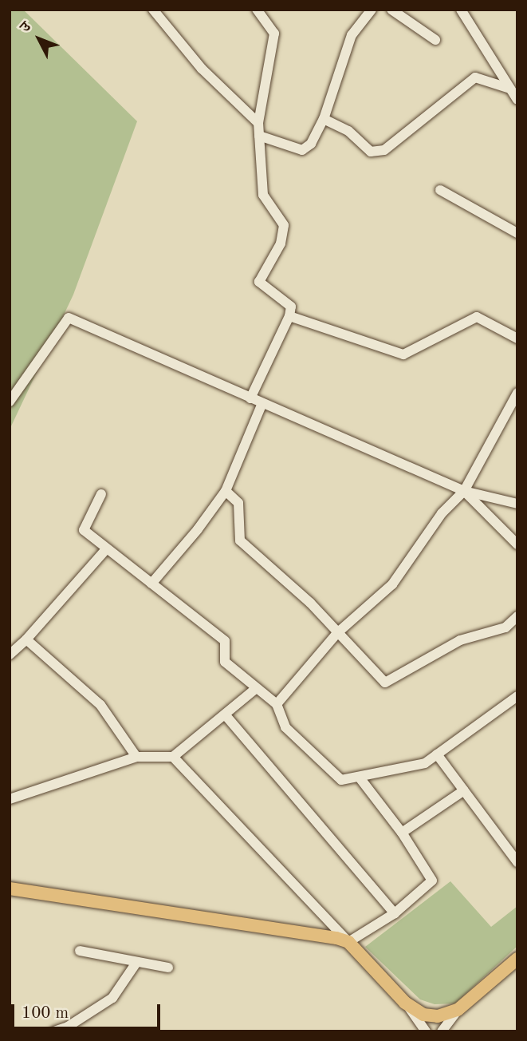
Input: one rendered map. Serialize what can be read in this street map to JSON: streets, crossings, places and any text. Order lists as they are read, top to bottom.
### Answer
{
  "scale_bar": "100 m",
  "north": "top left"
}
